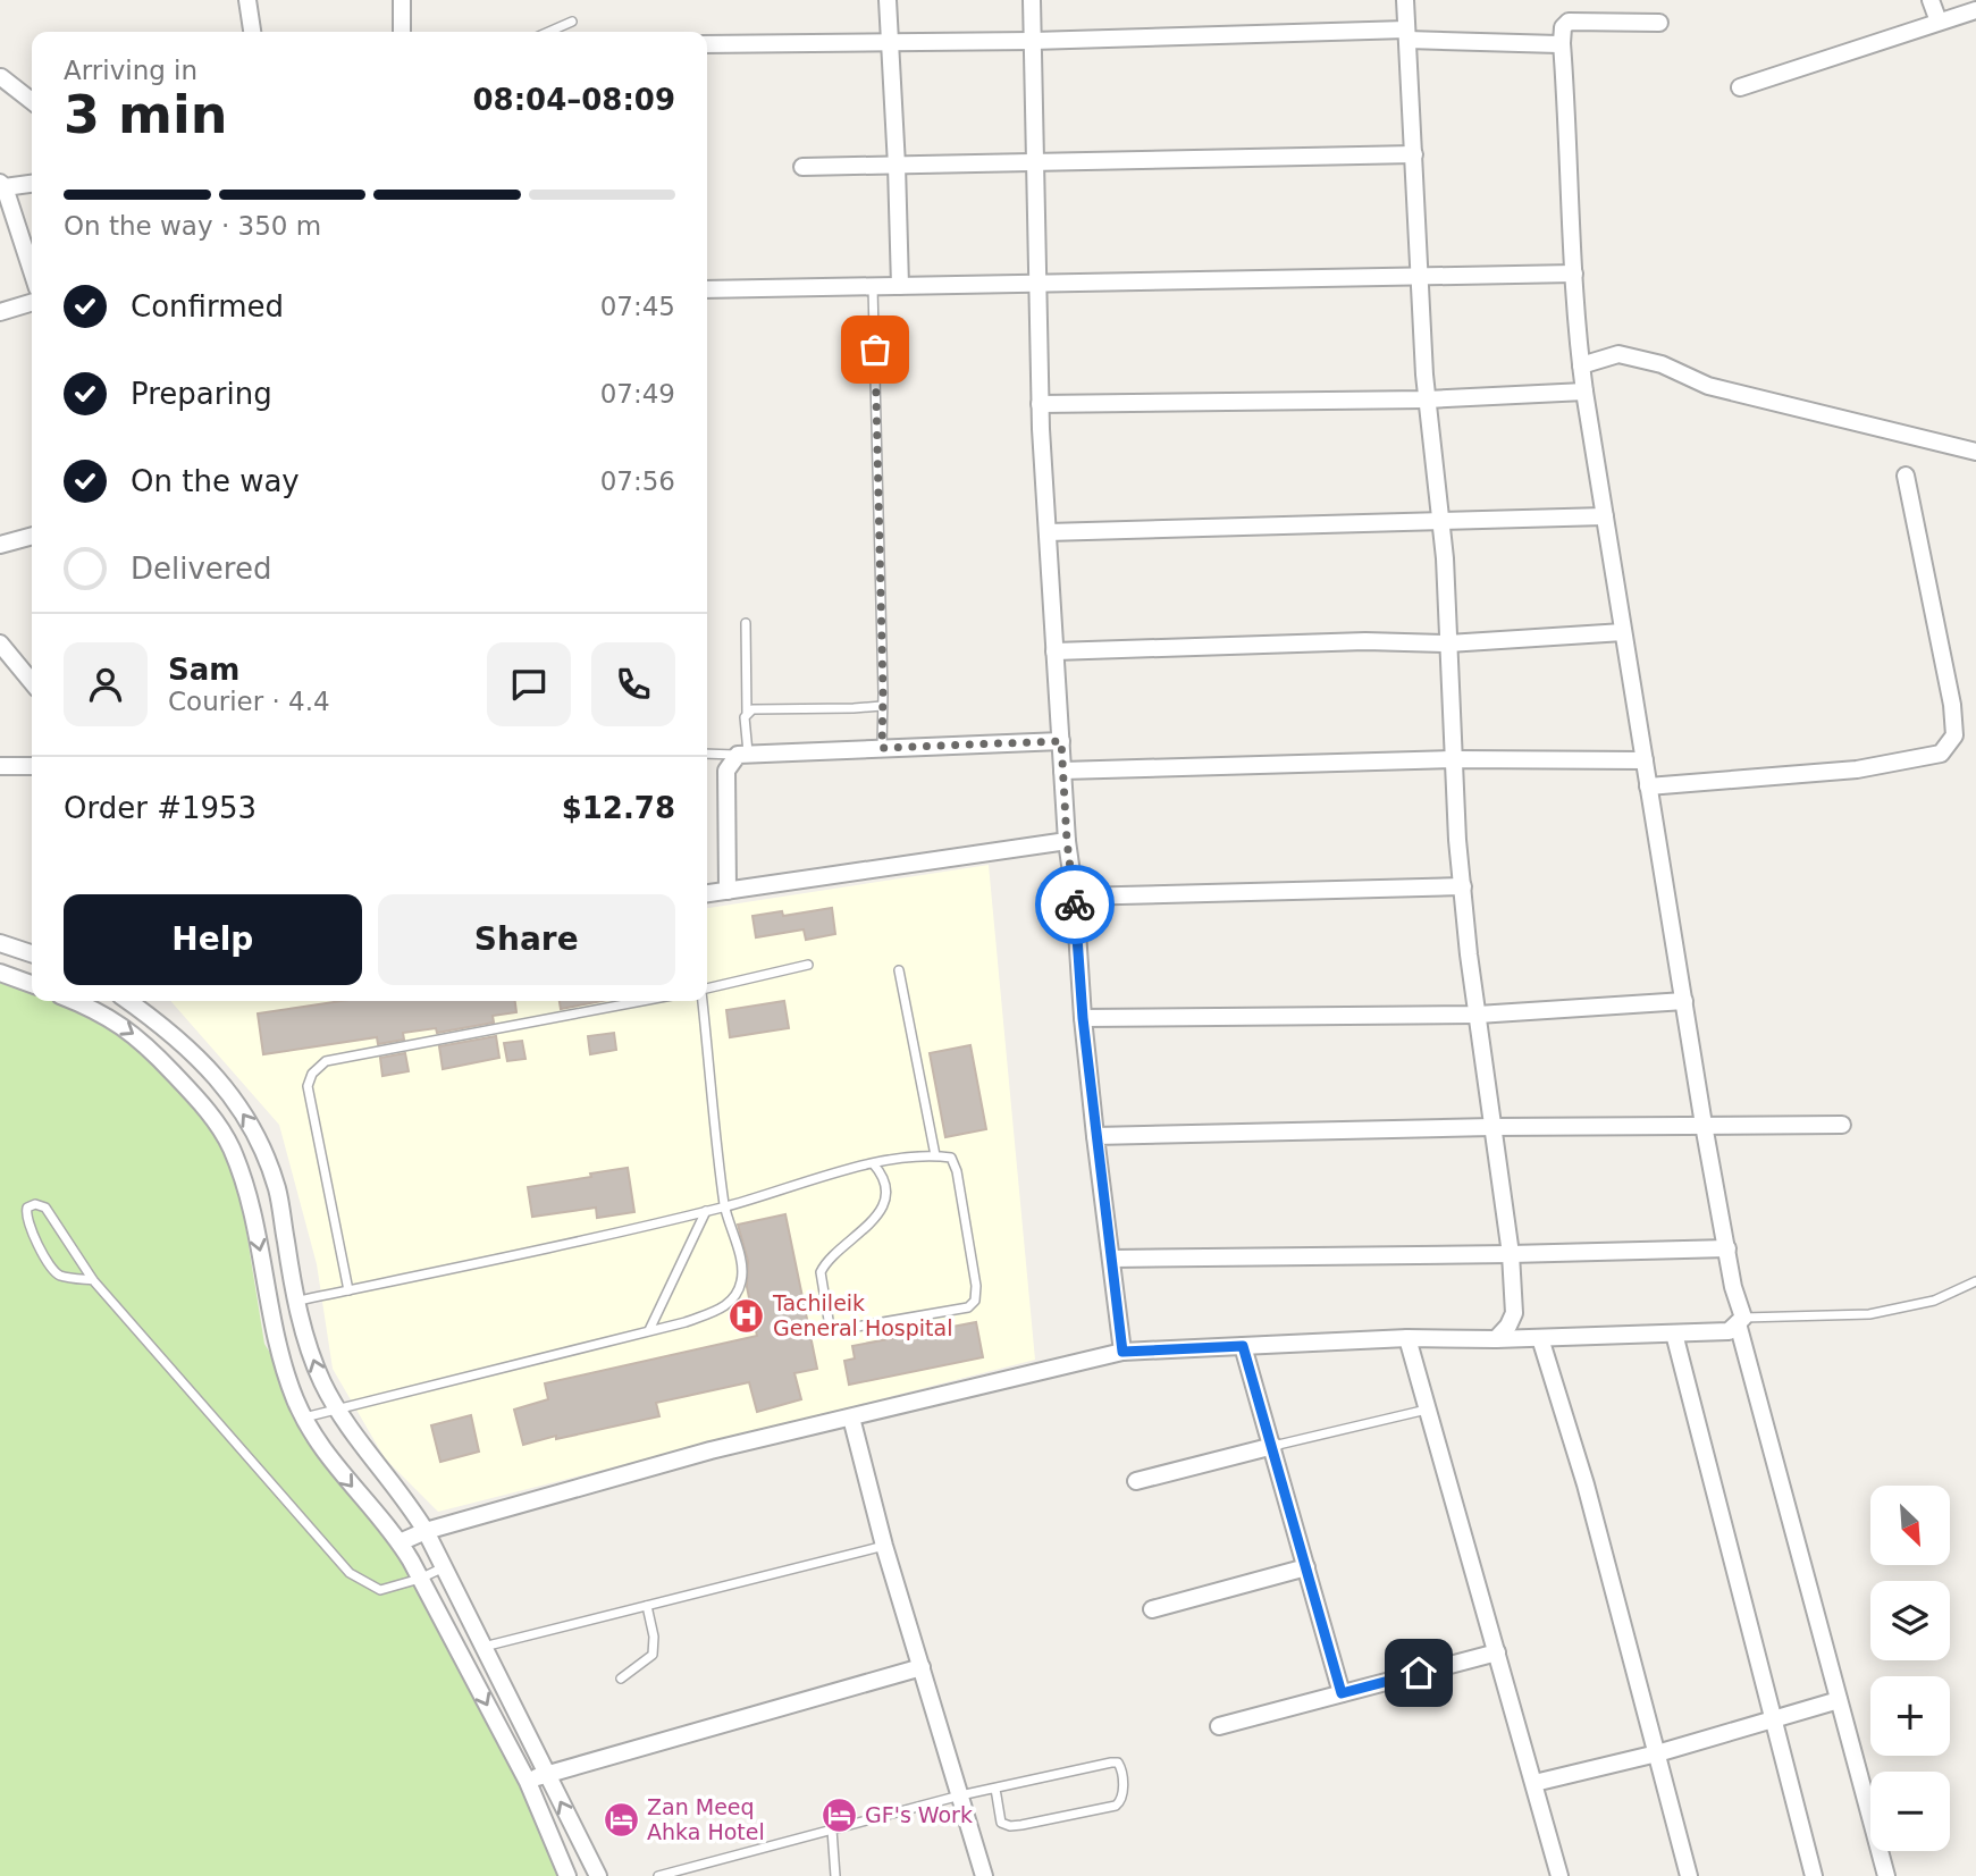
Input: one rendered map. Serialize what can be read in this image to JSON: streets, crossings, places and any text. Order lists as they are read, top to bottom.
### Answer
{
  "places": {
    "hospital": ["Tachileik General Hospital"],
    "hotel": ["GF's Work", "Zan Meeq Ahka Hotel"]
  },
  "north": "bottom right",
  "page": {
    "heading": ["3 min", "Arriving in", "08:04–08:09"],
    "panel": [
      "Sam",
      "Courier · 4.4",
      "Order #1953",
      "$12.78"
    ],
    "bar": "On the way · 350 m",
    "list": [
      ["Confirmed", "07:45"],
      ["Preparing", "07:49"],
      ["On the way", "07:56"],
      "Delivered"
    ],
    "buttons": ["Help", "Share"],
    "map_buttons": ["+", "−"]
  }
}
